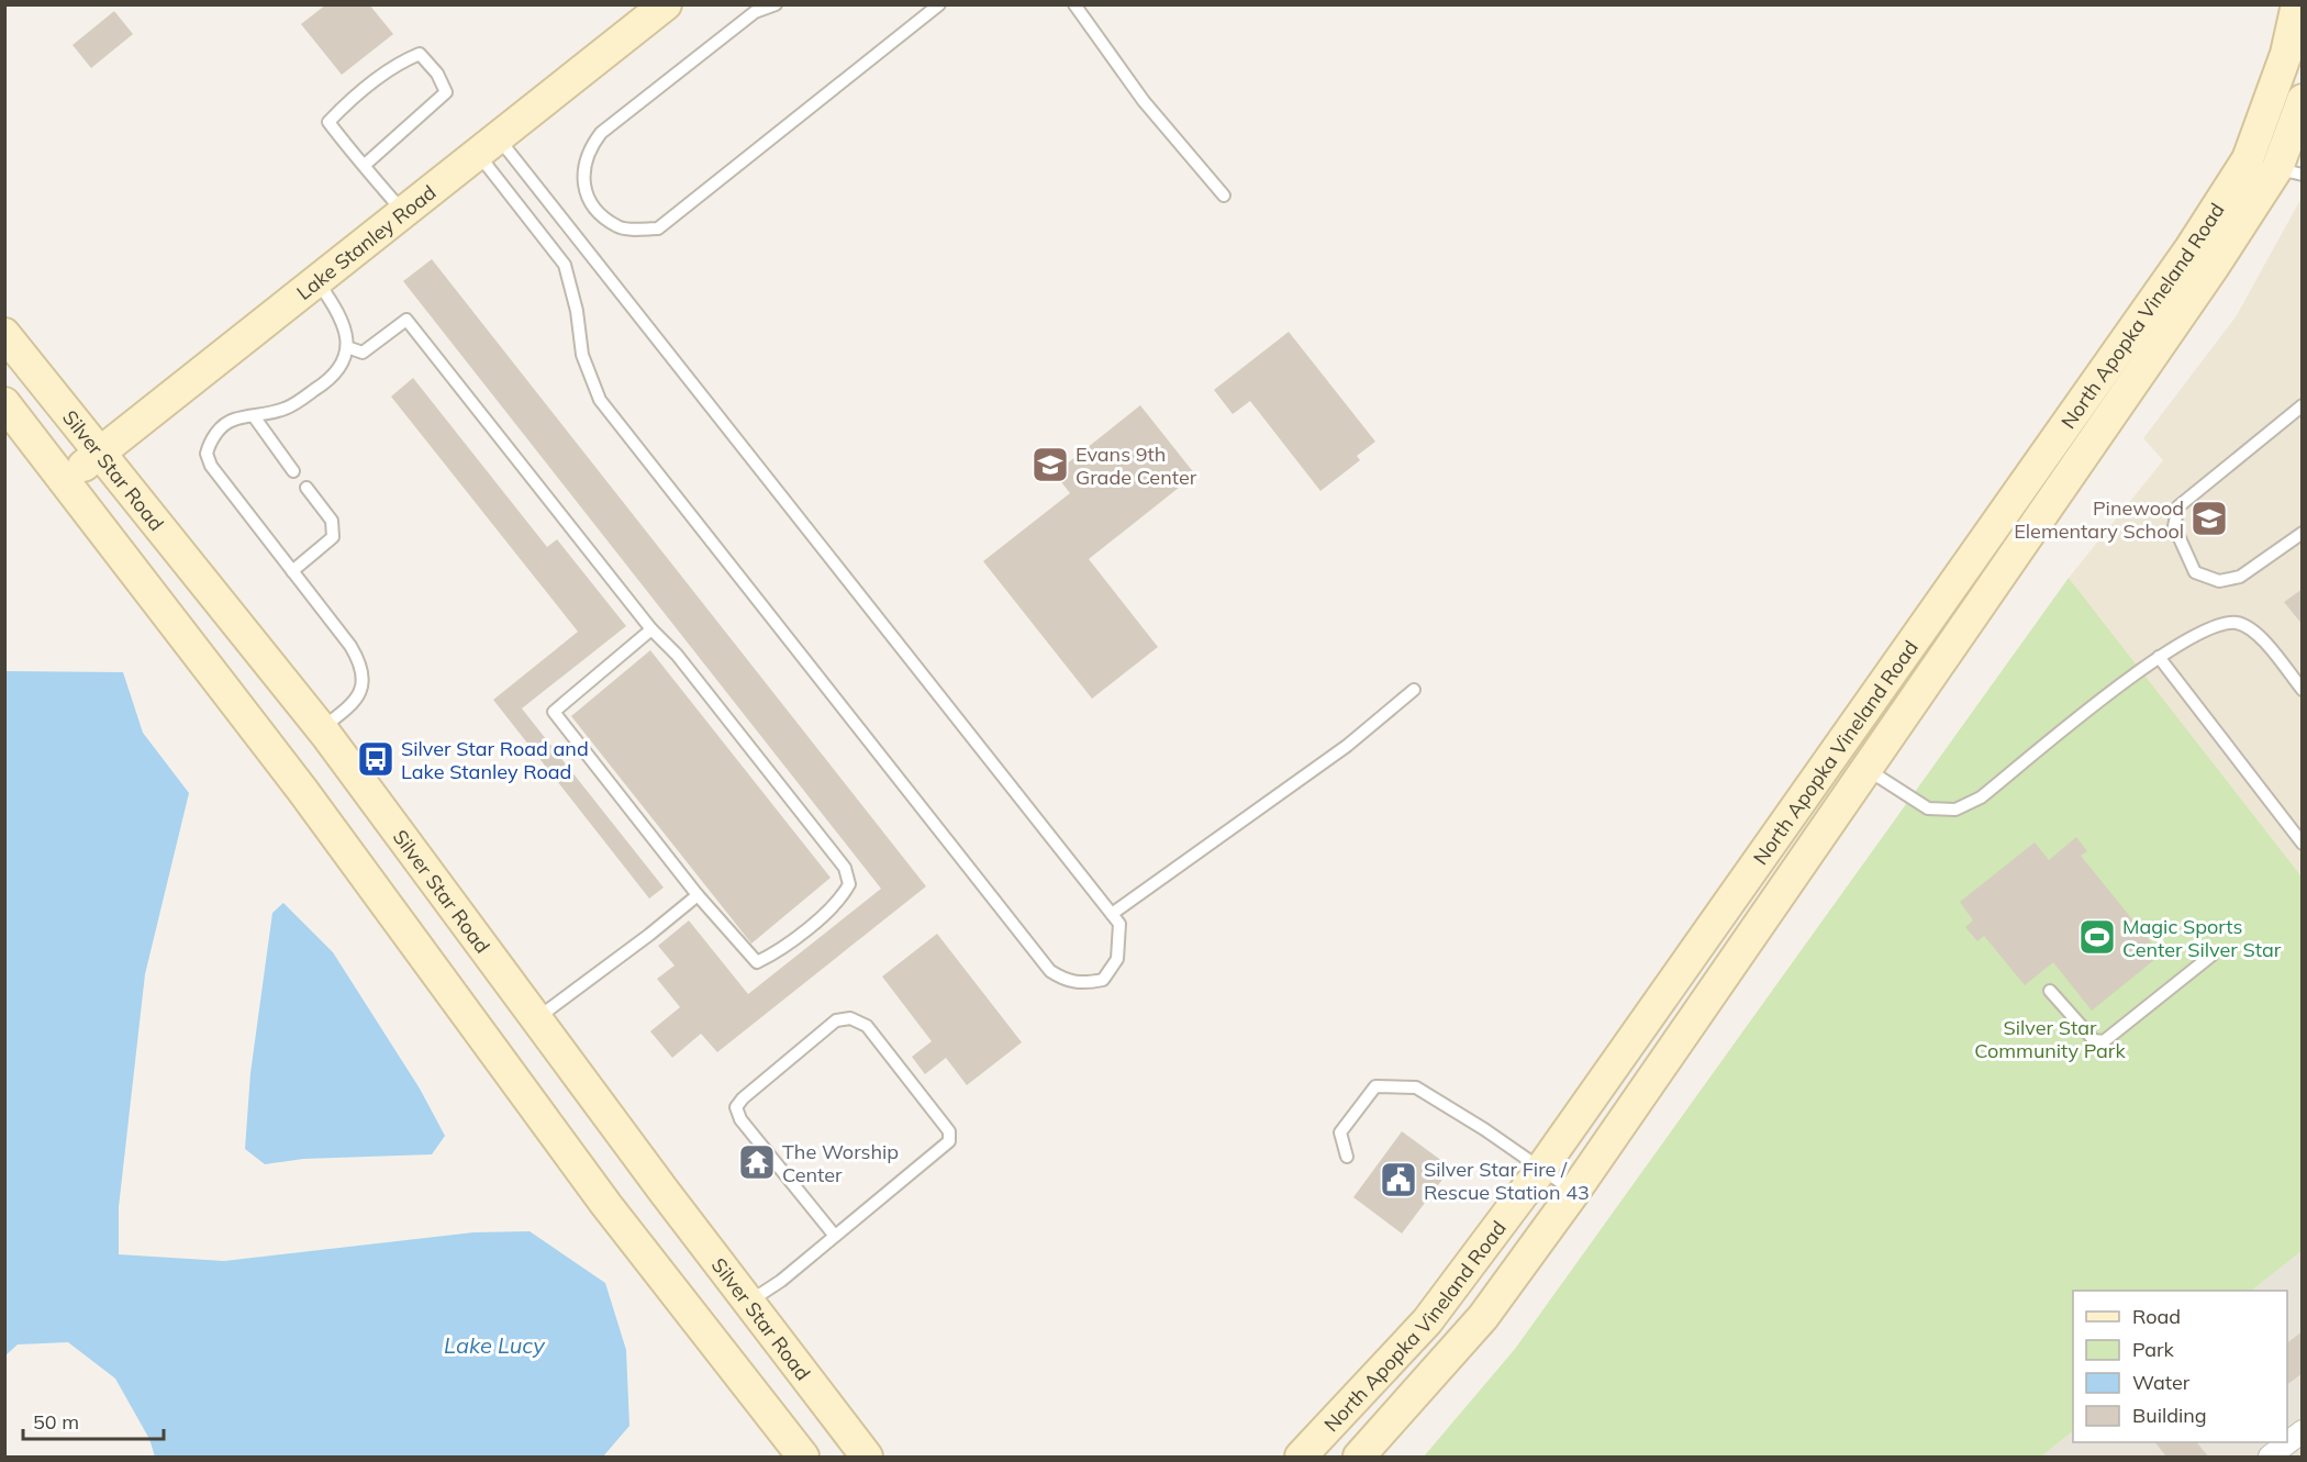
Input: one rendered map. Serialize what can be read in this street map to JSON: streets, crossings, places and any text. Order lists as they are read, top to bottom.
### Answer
{
  "streets": {
    "main road": ["Lake Stanley Road", "North Apopka Vineland Road", "Silver Star Road"]
  },
  "crossings": [
    ["Lake Stanley Road", "Silver Star Road"]
  ],
  "water": ["Lake Lucy"],
  "parks": ["Silver Star Community Park"],
  "places": {
    "school or university": ["Evans 9th Grade Center", "Pinewood Elementary School"],
    "bus stop": ["Silver Star Road and Lake Stanley Road"],
    "sports": ["Magic Sports Center Silver Star"],
    "temple": ["The Worship Center"],
    "public building": ["Silver Star Fire / Rescue Station 43"]
  },
  "legend": [
    "Road",
    "Park",
    "Water",
    "Building"
  ],
  "scale_bar": "50 m"
}
